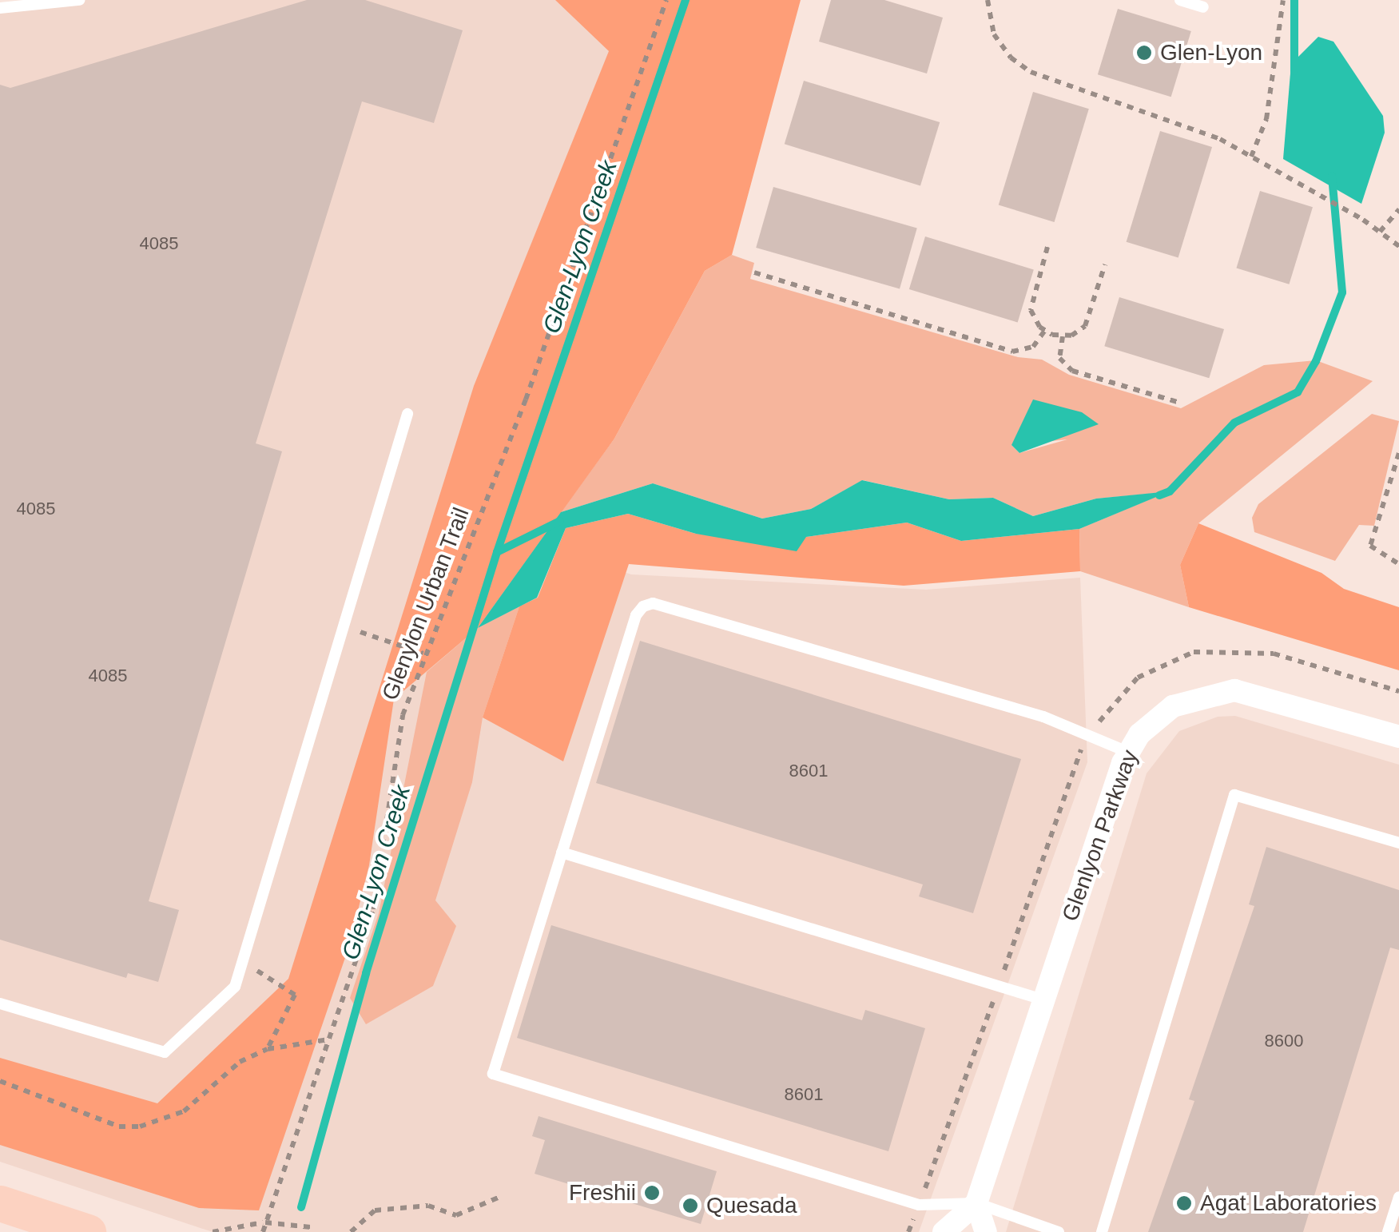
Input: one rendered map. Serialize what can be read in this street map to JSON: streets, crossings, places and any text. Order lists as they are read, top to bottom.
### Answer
{
  "streets": {
    "street": ["Glenlyon Parkway"],
    "path": ["Glenylon Urban Trail"]
  },
  "water": ["Glen-Lyon Creek"],
  "places": [
    "Glen-Lyon",
    "Freshii",
    "Agat Laboratories",
    "Quesada"
  ],
  "house_numbers": [
    "4085",
    "4085",
    "4085",
    "8601",
    "8600",
    "8601"
  ]
}
